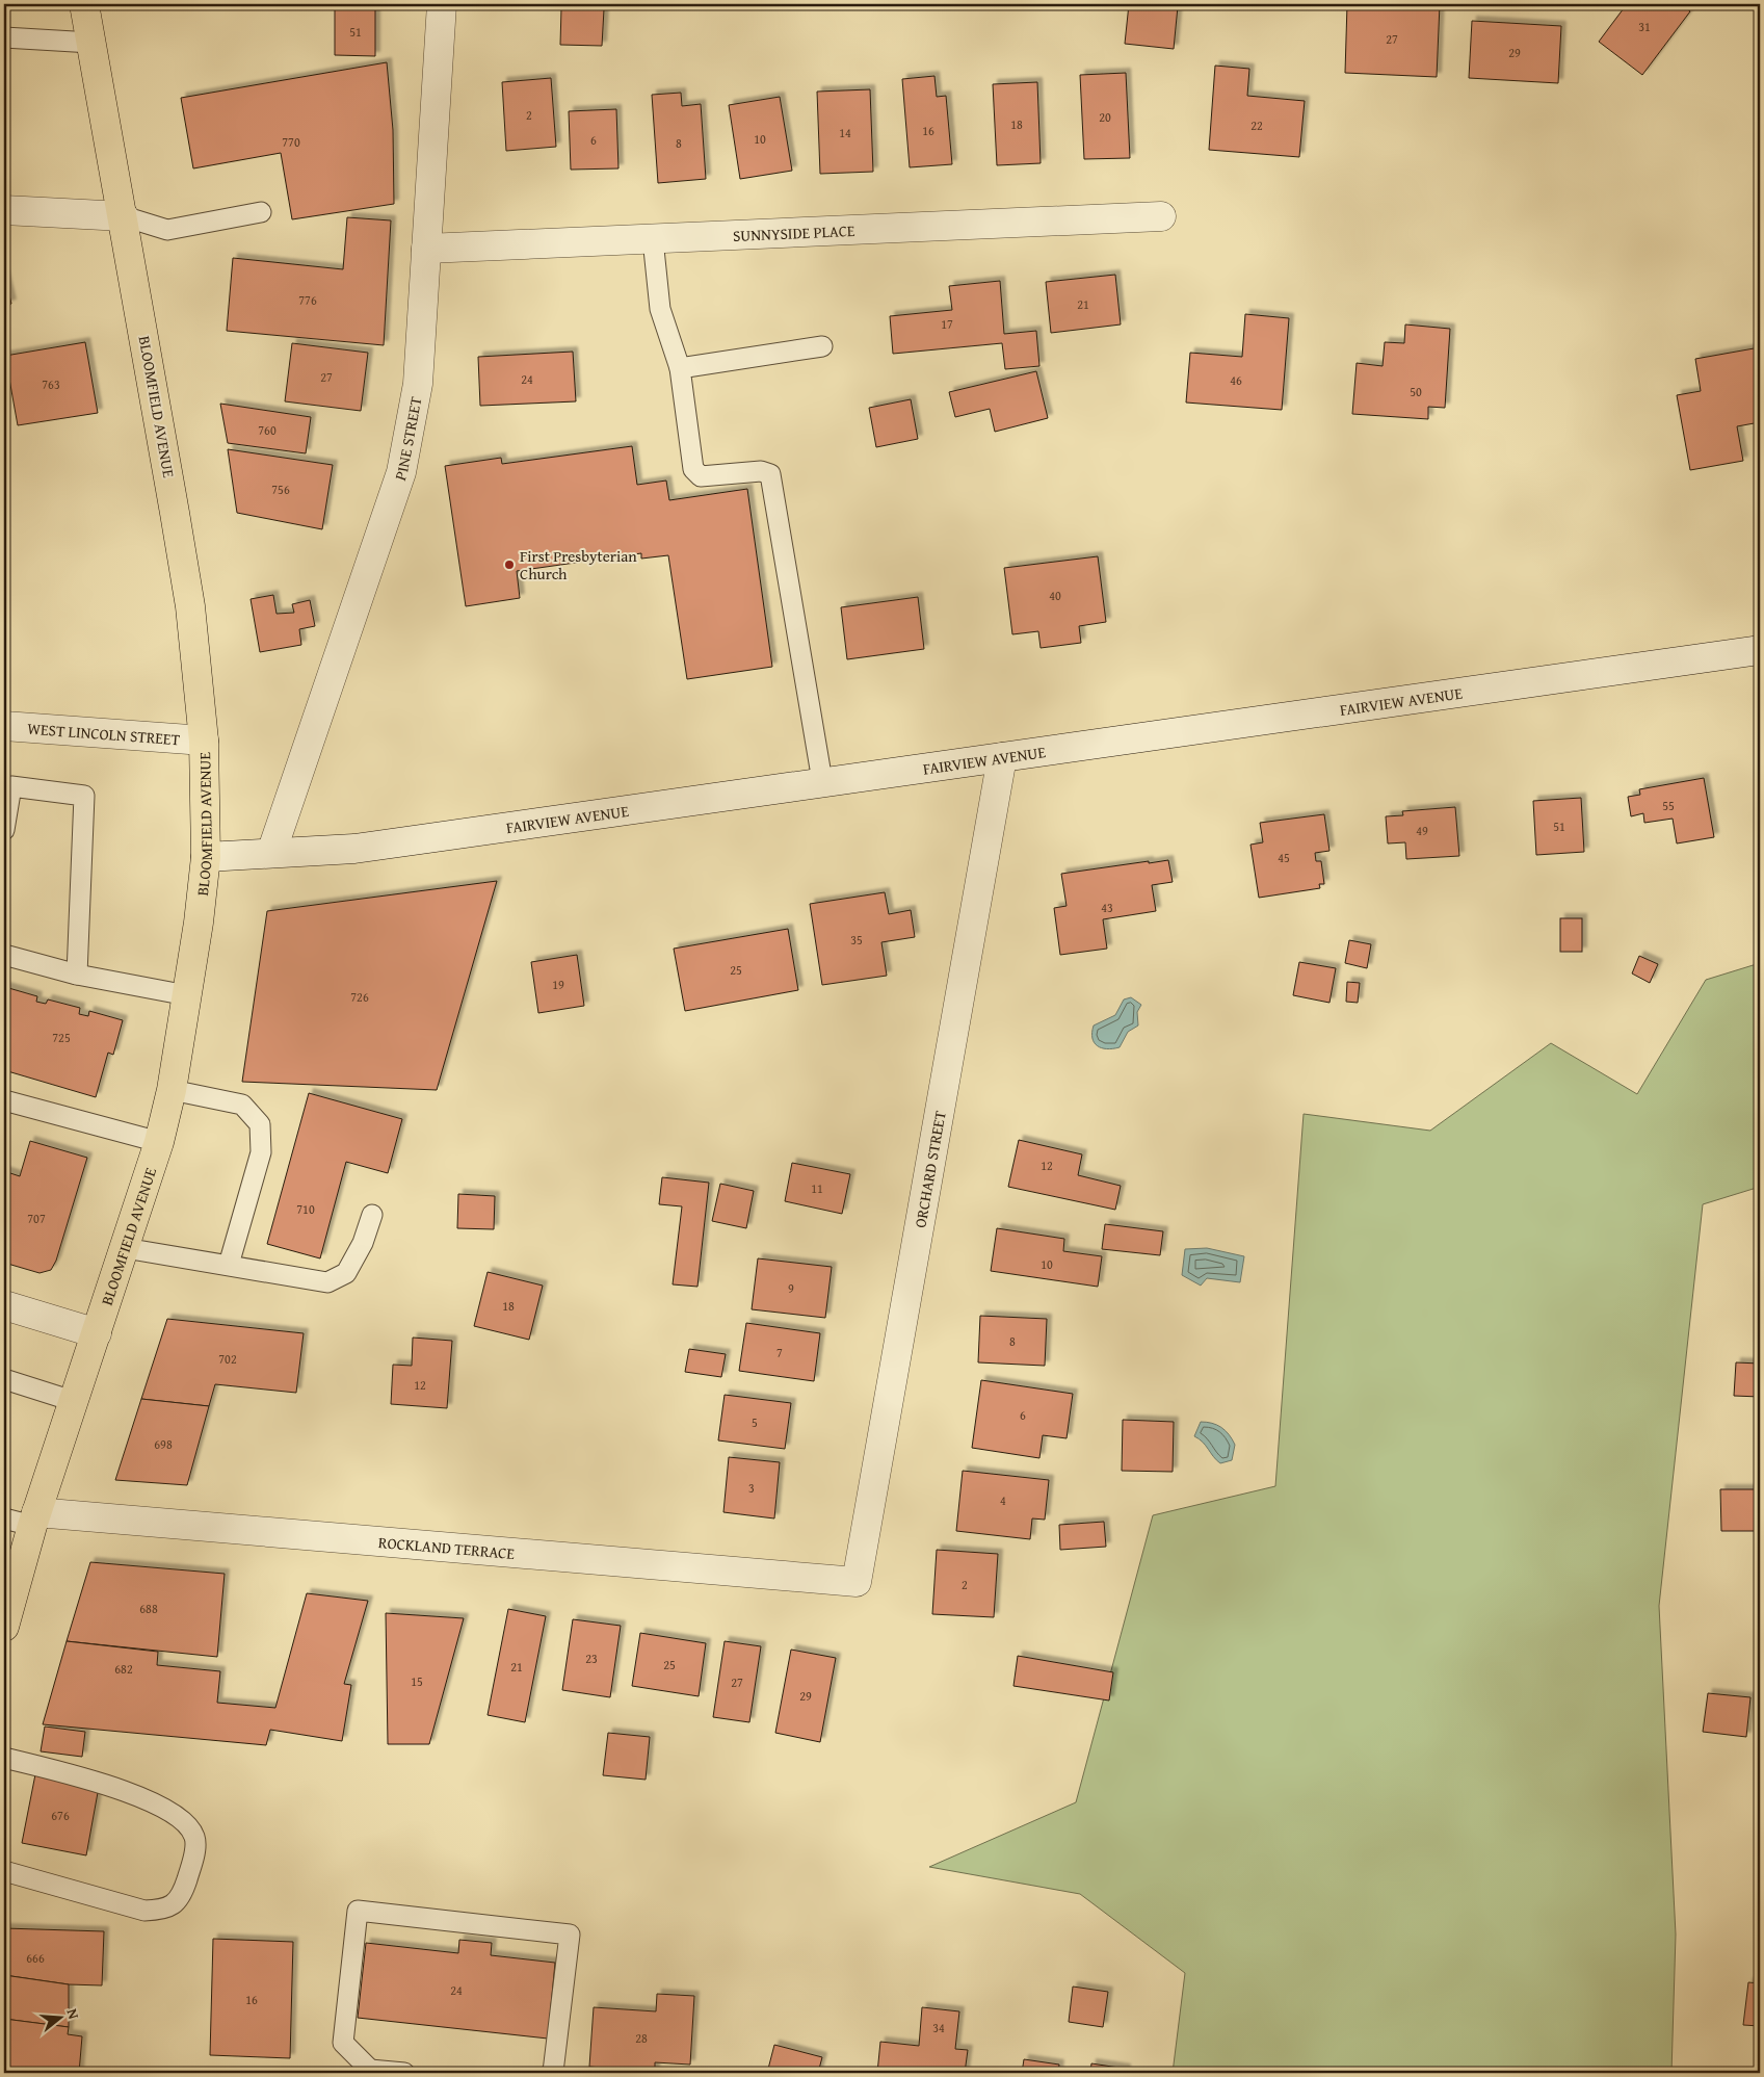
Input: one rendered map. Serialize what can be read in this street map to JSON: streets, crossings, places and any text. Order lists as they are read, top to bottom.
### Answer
{
  "streets": {
    "main road": ["BLOOMFIELD AVENUE"],
    "street": [
      "SUNNYSIDE PLACE",
      "PINE STREET",
      "FAIRVIEW AVENUE",
      "WEST LINCOLN STREET",
      "ORCHARD STREET",
      "ROCKLAND TERRACE"
    ]
  },
  "crossings": [
    ["SUNNYSIDE PLACE", "PINE STREET"],
    ["BLOOMFIELD AVENUE", "FAIRVIEW AVENUE"],
    ["BLOOMFIELD AVENUE", "WEST LINCOLN STREET"],
    ["BLOOMFIELD AVENUE", "ROCKLAND TERRACE"],
    ["PINE STREET", "FAIRVIEW AVENUE"],
    ["FAIRVIEW AVENUE", "ORCHARD STREET"],
    ["ORCHARD STREET", "ROCKLAND TERRACE"]
  ],
  "places": ["First Presbyterian Church"],
  "house_numbers": [
    "31",
    "51",
    "27",
    "29",
    "2",
    "20",
    "18",
    "22",
    "16",
    "14",
    "10",
    "6",
    "770",
    "8",
    "776",
    "21",
    "17",
    "27",
    "24",
    "46",
    "763",
    "50",
    "760",
    "756",
    "40",
    "55",
    "51",
    "49",
    "45",
    "43",
    "35",
    "25",
    "19",
    "726",
    "725",
    "12",
    "11",
    "710",
    "707",
    "10",
    "9",
    "18",
    "8",
    "7",
    "702",
    "12",
    "6",
    "5",
    "698",
    "3",
    "4",
    "2",
    "688",
    "23",
    "25",
    "21",
    "682",
    "15",
    "27",
    "29",
    "676",
    "666",
    "24",
    "16",
    "34",
    "28"
  ],
  "north": "right"
}
